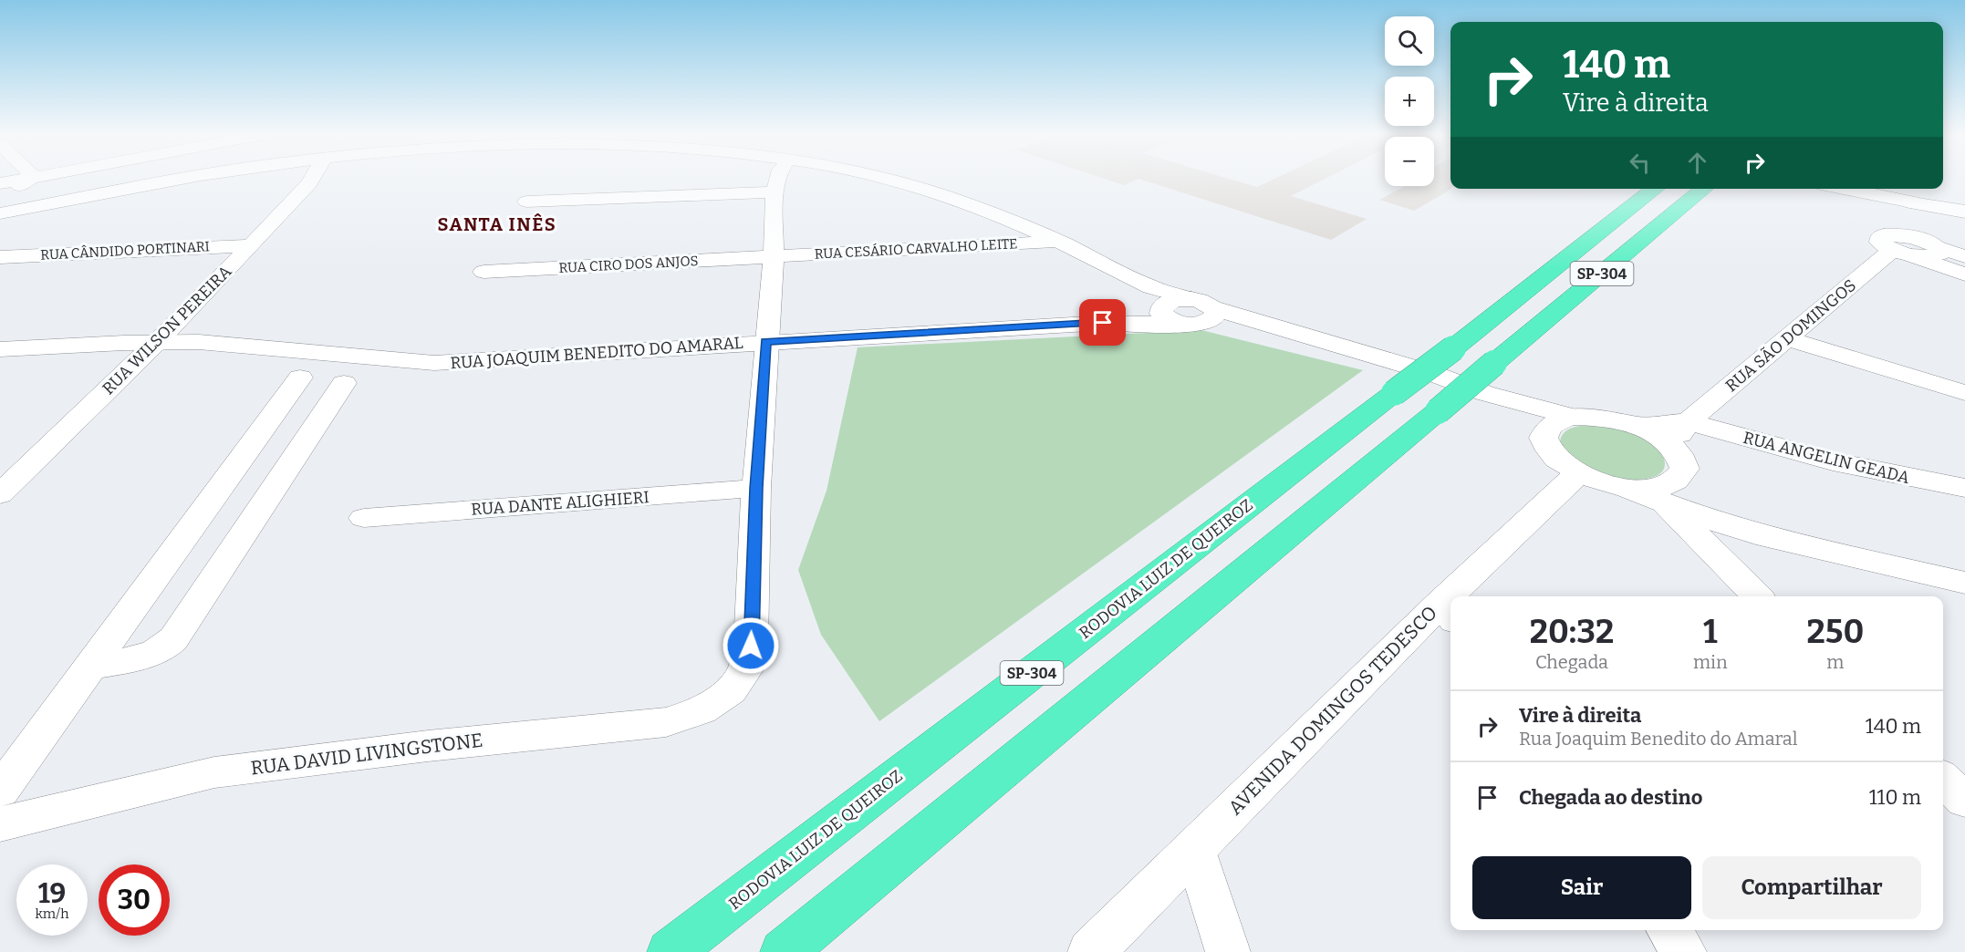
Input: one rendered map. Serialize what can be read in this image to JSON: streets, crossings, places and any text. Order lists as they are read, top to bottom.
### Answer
{
  "streets": {
    "highway": ["SP-304", "RODOVIA LUIZ DE QUEIROZ"],
    "street": [
      "RUA CESÁRIO CARVALHO LEITE",
      "RUA CÂNDIDO PORTINARI",
      "RUA CIRO DOS ANJOS",
      "RUA WILSON PEREIRA",
      "RUA SÃO DOMINGOS",
      "RUA JOAQUIM BENEDITO DO AMARAL",
      "RUA ANGELIN GEADA",
      "RUA DANTE ALIGHIERI",
      "AVENIDA DOMINGOS TEDESCO",
      "RUA DAVID LIVINGSTONE"
    ]
  },
  "crossings": [
    ["RUA CESÁRIO CARVALHO LEITE", "RUA CIRO DOS ANJOS"],
    ["RUA CÂNDIDO PORTINARI", "RUA WILSON PEREIRA"],
    ["RUA WILSON PEREIRA", "RUA JOAQUIM BENEDITO DO AMARAL"],
    ["RUA SÃO DOMINGOS", "RUA ANGELIN GEADA"],
    ["RUA DANTE ALIGHIERI", "RUA DAVID LIVINGSTONE"]
  ],
  "districts": ["SANTA INÊS"],
  "page": {
    "map_buttons": ["+", "−"],
    "turn": ["140 m", "Vire à direita"],
    "eta": [
      "20:32",
      "Chegada",
      "1",
      "min",
      "250",
      "m"
    ],
    "list": [
      {
        "name": "Vire à direita",
        "note": "Rua Joaquim Benedito do Amaral",
        "value": "140 m"
      },
      {
        "name": "Chegada ao destino",
        "value": "110 m"
      }
    ],
    "buttons": ["Sair", "Compartilhar"],
    "speed": "19 km/h",
    "limit": "30"
  }
}
